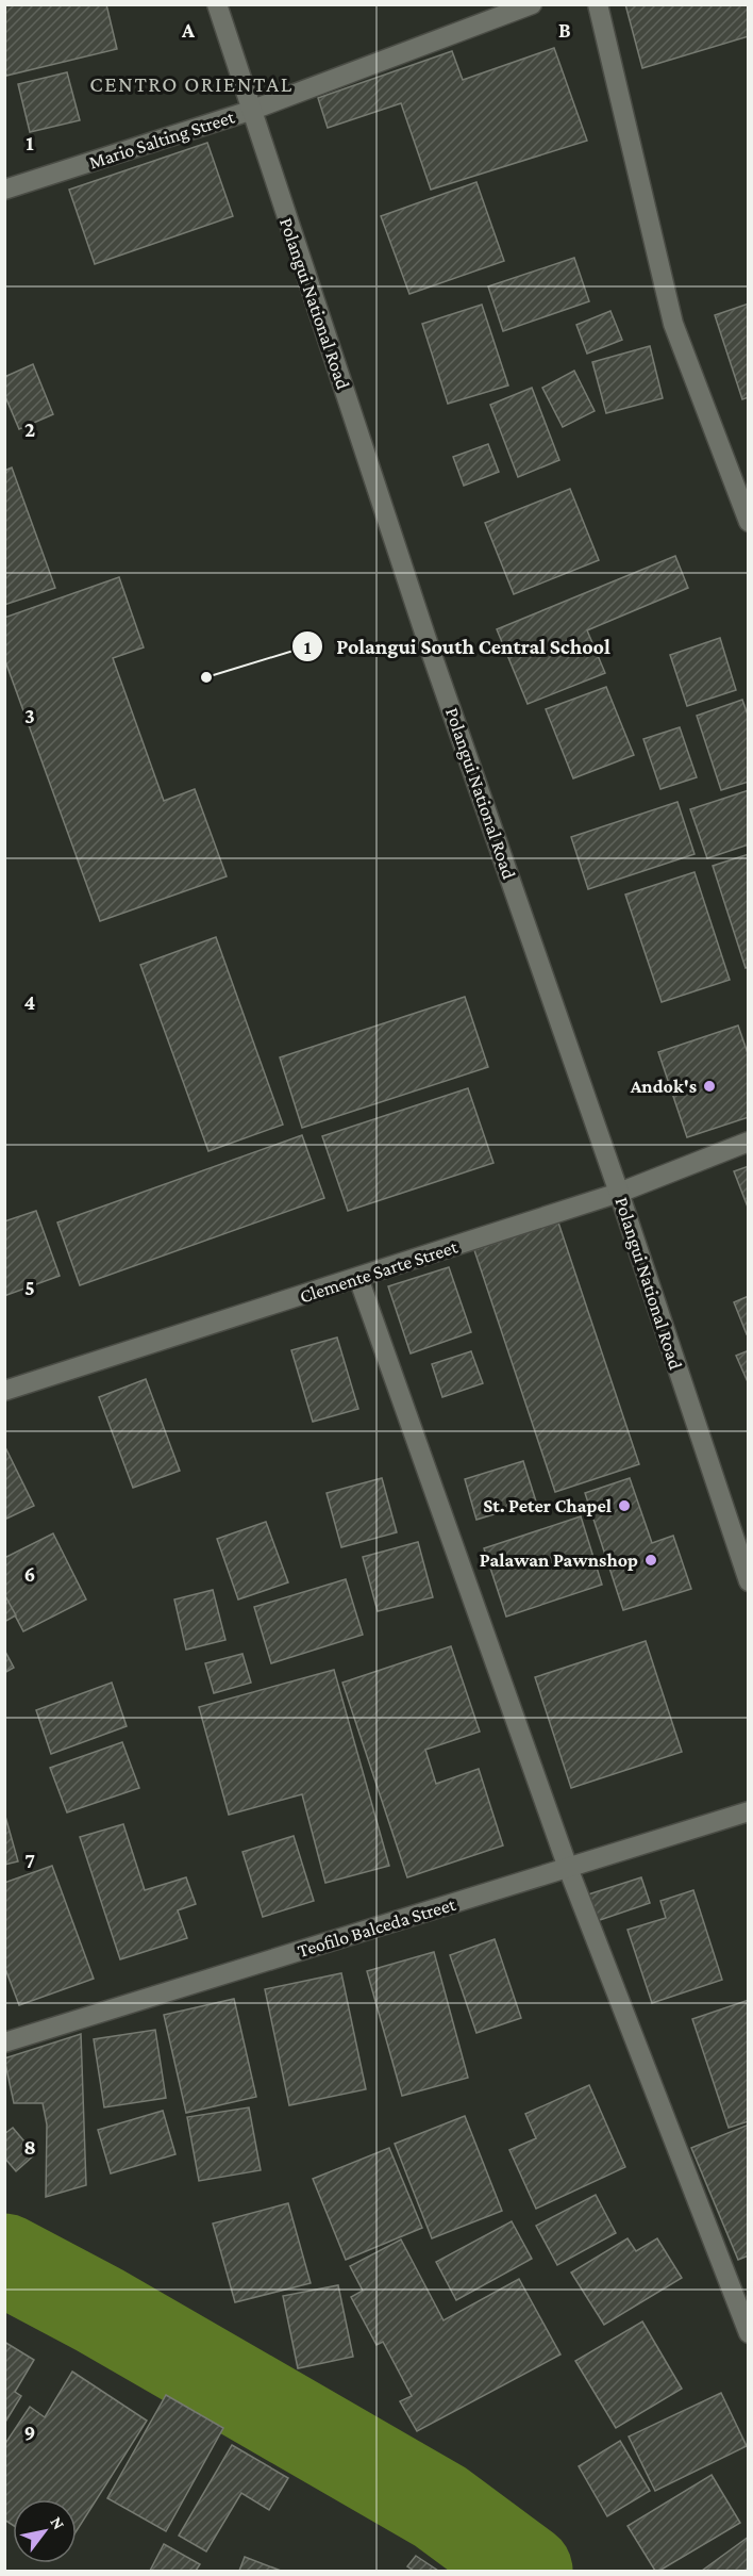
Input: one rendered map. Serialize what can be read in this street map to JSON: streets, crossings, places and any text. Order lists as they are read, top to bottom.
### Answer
{
  "streets": {
    "street": [
      "Mario Salting Street",
      "Polangui National Road",
      "Clemente Sarte Street",
      "Teofilo Balceda Street"
    ]
  },
  "crossings": [
    ["Mario Salting Street", "Polangui National Road"],
    ["Polangui National Road", "Clemente Sarte Street"]
  ],
  "districts": ["CENTRO ORIENTAL"],
  "places": [
    "Polangui South Central School",
    "Andok's",
    "St. Peter Chapel",
    "Palawan Pawnshop"
  ],
  "north": "top right",
  "grid": {
    "columns": ["A", "B"],
    "rows": [
      "1",
      "2",
      "3",
      "4",
      "5",
      "6",
      "7",
      "8",
      "9"
    ]
  }
}
